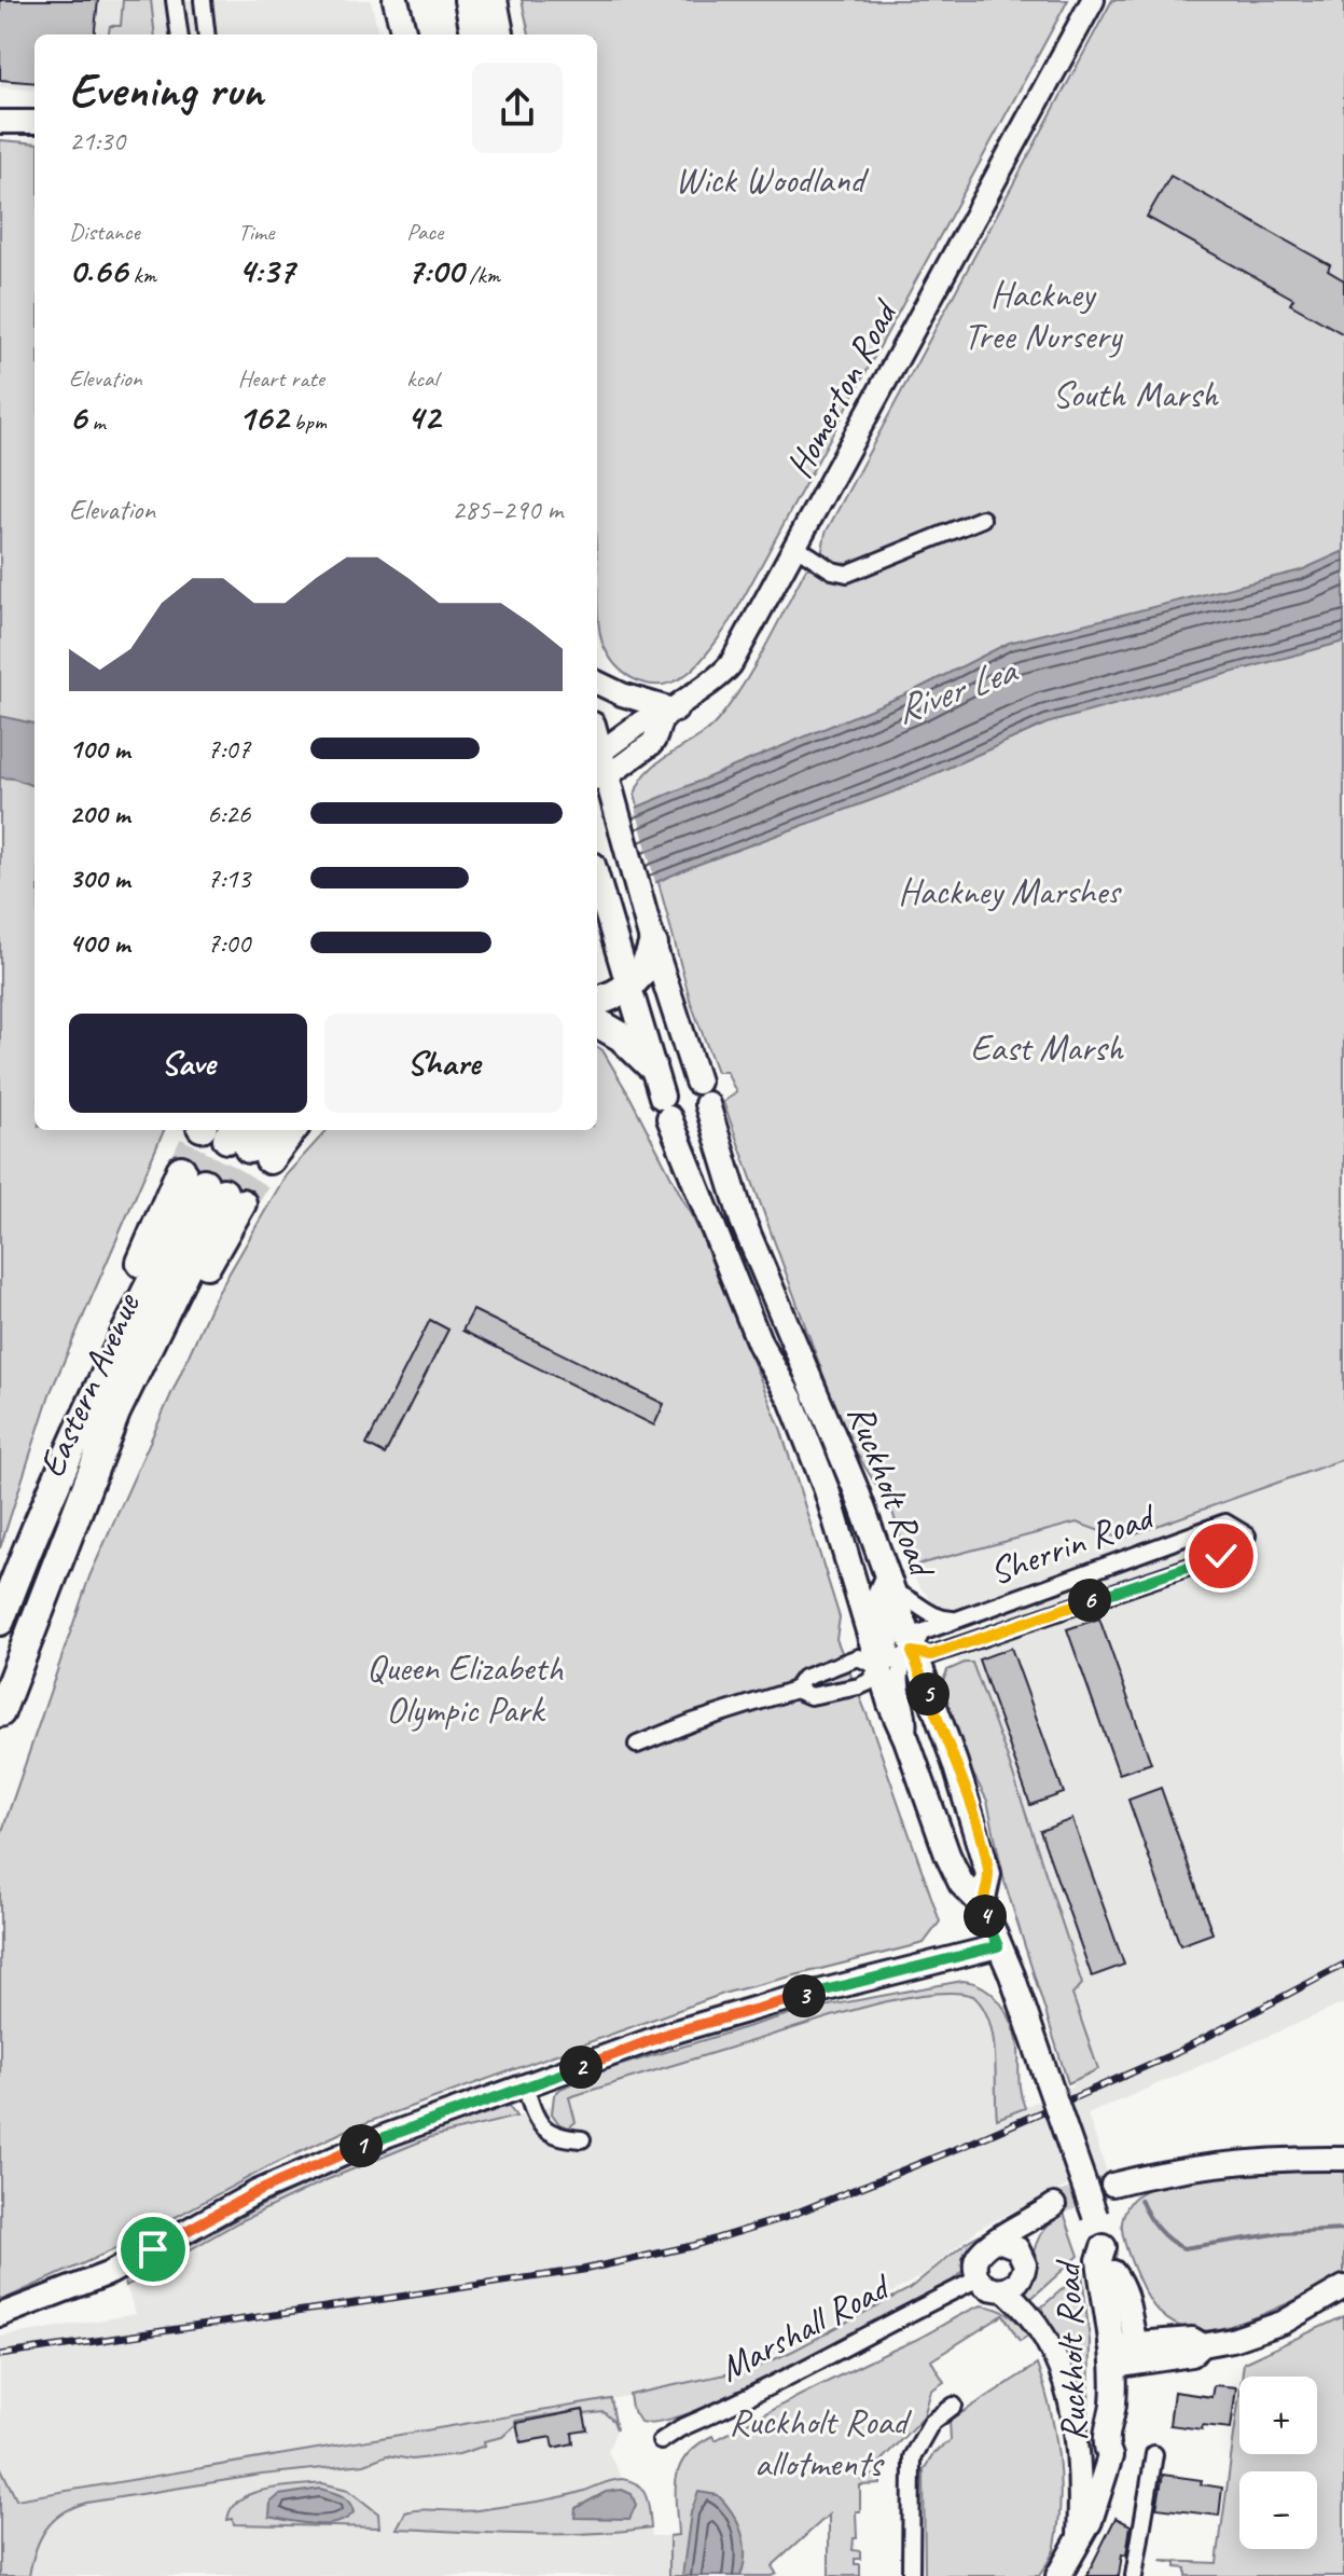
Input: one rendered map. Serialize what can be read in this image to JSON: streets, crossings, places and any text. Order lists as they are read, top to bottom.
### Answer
{
  "streets": {
    "highway": ["Eastern Avenue"],
    "main road": ["Ruckholt Road"],
    "street": ["Homerton Road", "Sherrin Road", "Marshall Road"]
  },
  "crossings": [
    ["Ruckholt Road", "Sherrin Road"]
  ],
  "water": ["River Lea"],
  "parks": [
    "Wick Woodland",
    "Hackney Tree Nursery",
    "South Marsh",
    "Hackney Marshes",
    "East Marsh",
    "Queen Elizabeth Olympic Park",
    "Ruckholt Road allotments"
  ],
  "page": {
    "heading": ["Evening run", "21:30"],
    "stats": [
      ["Distance", "0.66 km"],
      ["Time", "4:37"],
      ["Pace", "7:00 /km"],
      ["Elevation", "6 m"],
      ["Heart rate", "162 bpm"],
      ["kcal", "42"]
    ],
    "chart": ["Elevation", "285–290 m"],
    "list": [
      {
        "name": "100 m",
        "note": "7:07"
      },
      {
        "name": "200 m",
        "note": "6:26"
      },
      {
        "name": "300 m",
        "note": "7:13"
      },
      {
        "name": "400 m",
        "note": "7:00"
      }
    ],
    "buttons": ["Save", "Share"],
    "pins": [
      "6",
      "5",
      "4",
      "3",
      "2",
      "1"
    ],
    "map_buttons": ["+", "−"]
  }
}
